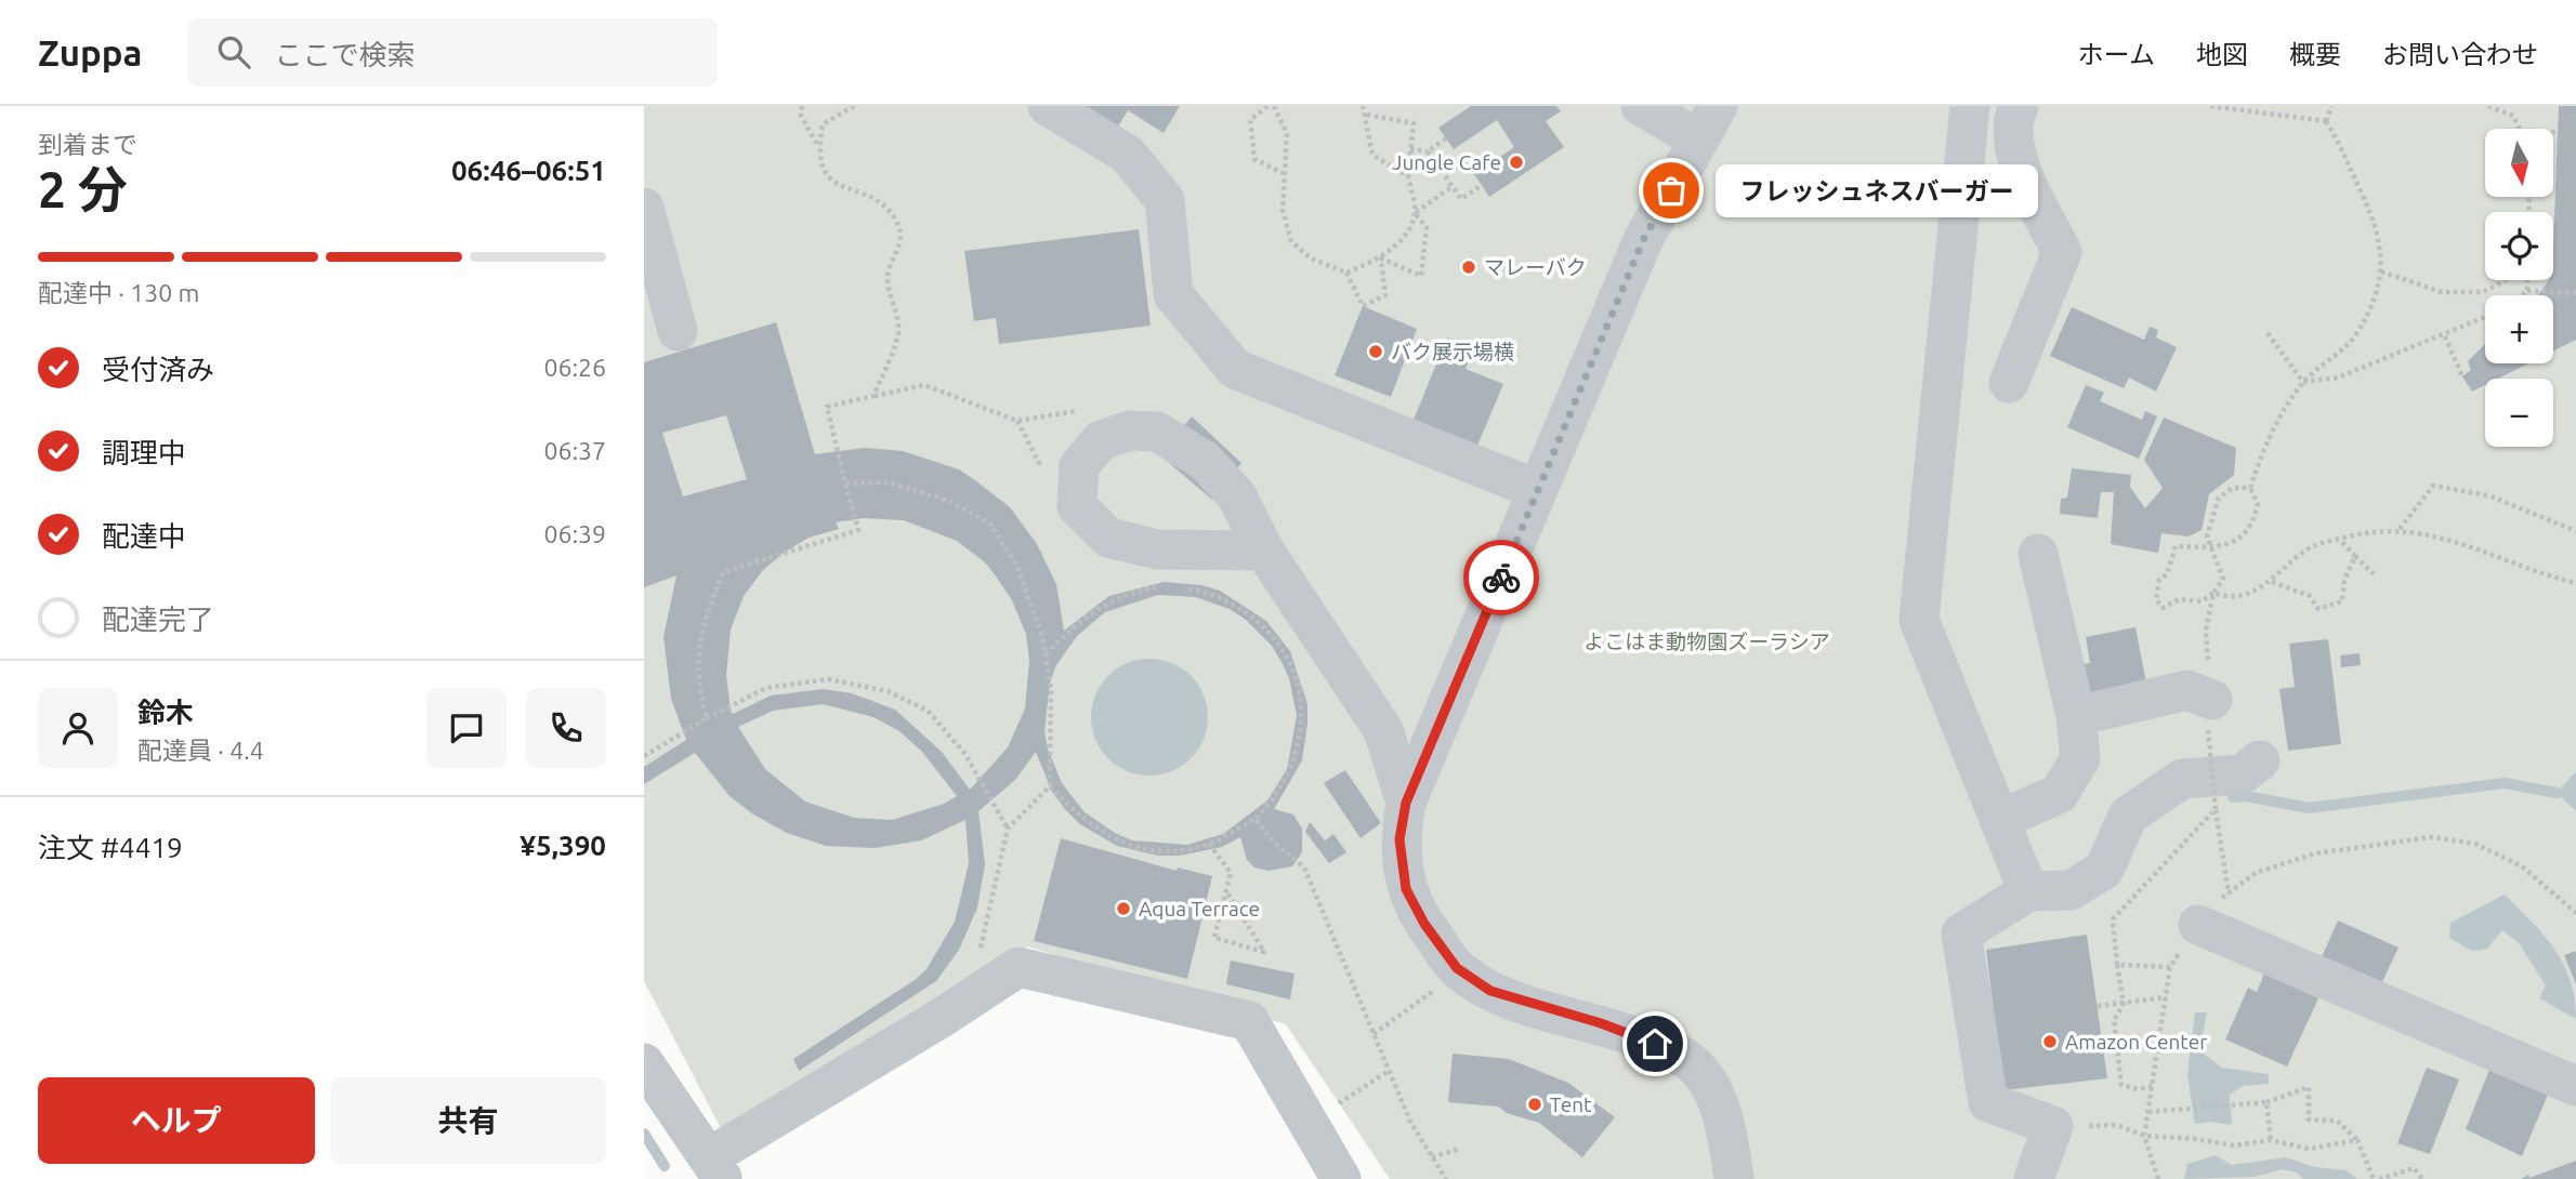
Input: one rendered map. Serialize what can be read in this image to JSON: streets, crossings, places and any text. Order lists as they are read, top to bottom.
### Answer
{
  "parks": ["よこはま動物園ズーラシア"],
  "places": [
    "Jungle Cafe",
    "フレッシュネスバーガー",
    "マレーバク",
    "バク展示場横",
    "Aqua Terrace",
    "Amazon Center",
    "Tent"
  ],
  "north": "bottom",
  "page": {
    "header": "Zuppa",
    "search": "ここで検索",
    "nav": [
      "ホーム",
      "地図",
      "概要",
      "お問い合わせ"
    ],
    "heading": ["2 分", "到着まで", "06:46–06:51"],
    "panel": [
      "鈴木",
      "配達員 · 4.4",
      "注文 #4419",
      "¥5,390"
    ],
    "map_buttons": ["+", "−"],
    "bubble": "フレッシュネスバーガー",
    "bar": "配達中 · 130 m",
    "list": [
      ["受付済み", "06:26"],
      ["調理中", "06:37"],
      ["配達中", "06:39"],
      "配達完了"
    ],
    "buttons": ["ヘルプ", "共有"]
  }
}
